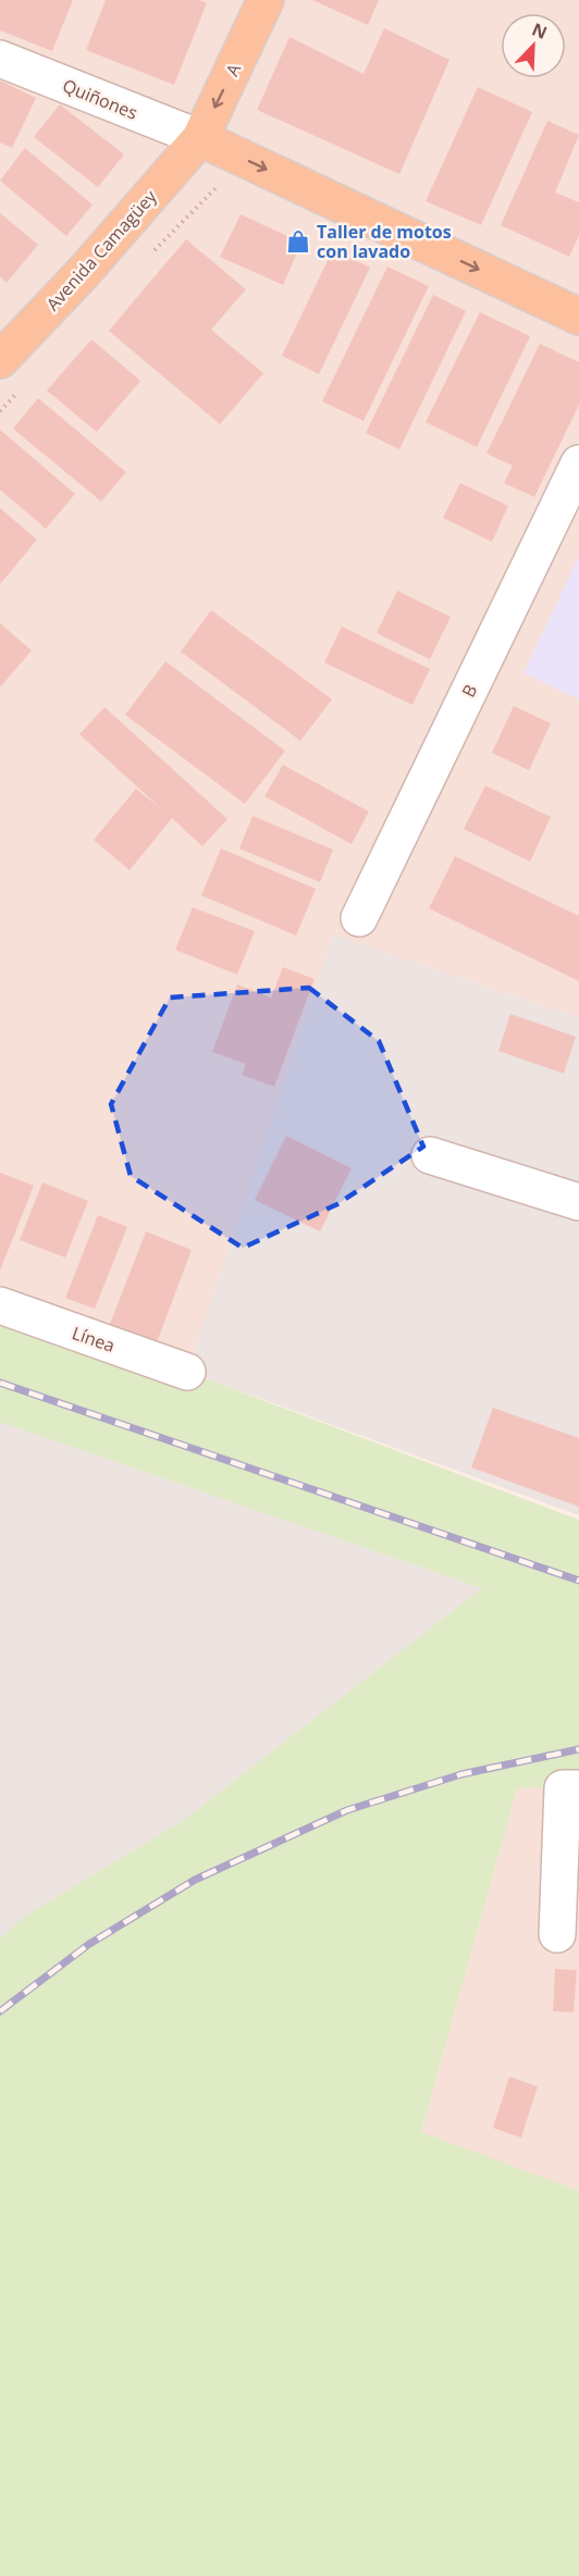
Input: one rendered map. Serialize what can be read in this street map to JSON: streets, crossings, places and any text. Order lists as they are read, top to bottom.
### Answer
{
  "streets": {
    "main road": ["A", "Avenida Camagüey"],
    "street": ["Quiñones", "B", "Línea"]
  },
  "crossings": [
    ["A", "Quiñones"],
    ["A", "Avenida Camagüey"],
    ["Quiñones", "Avenida Camagüey"]
  ],
  "one_way": ["A"],
  "places": {
    "shop": ["Taller de motos con lavado"]
  },
  "north": "top right"
}
